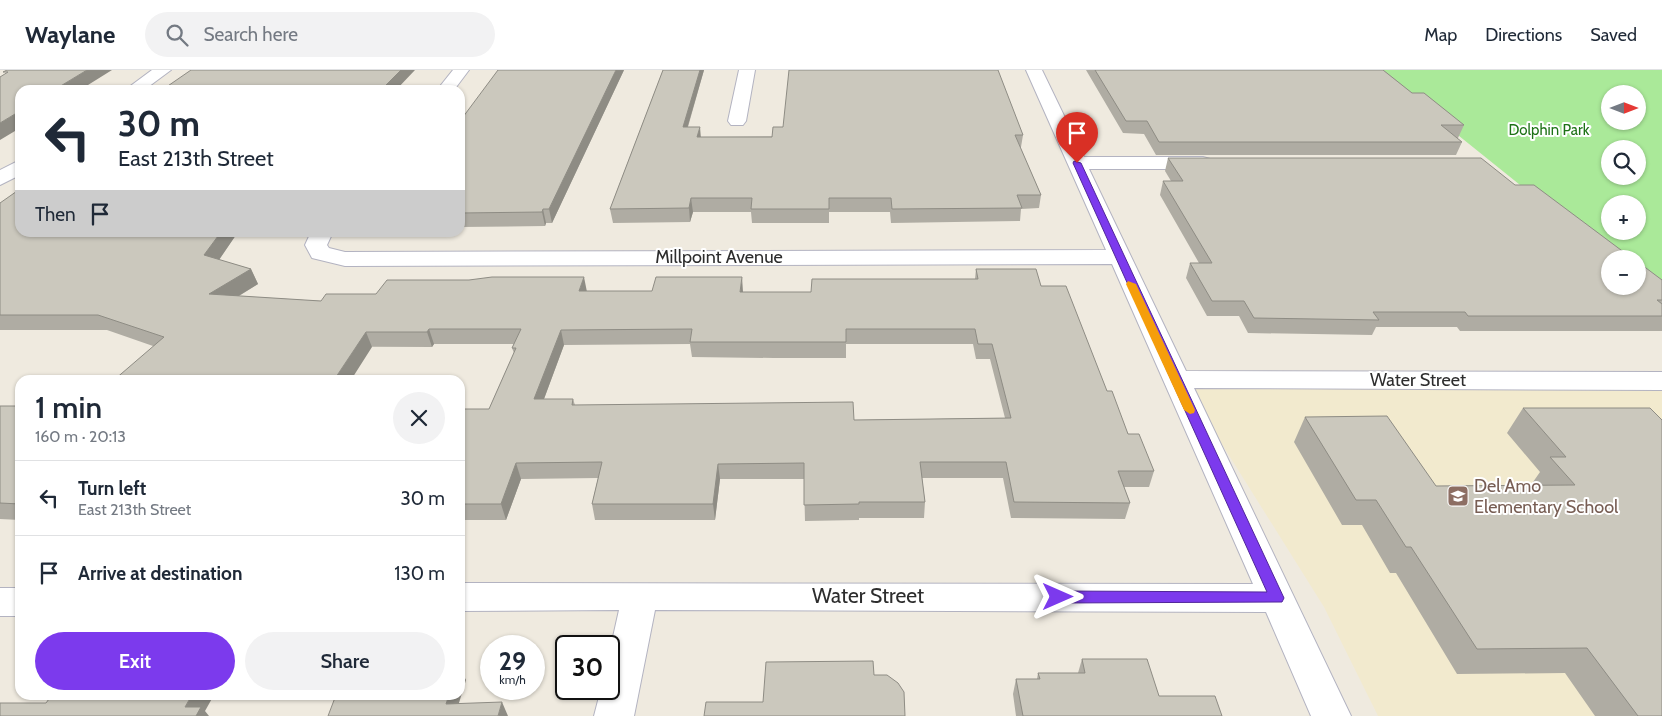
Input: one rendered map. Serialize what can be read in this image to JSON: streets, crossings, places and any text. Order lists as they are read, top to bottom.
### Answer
{
  "streets": {
    "street": ["Millpoint Avenue", "Water Street"]
  },
  "parks": ["Dolphin Park"],
  "places": {
    "school or university": ["Del Amo Elementary School"]
  },
  "north": "right",
  "page": {
    "header": "Waylane",
    "search": "Search here",
    "nav": ["Map", "Directions", "Saved"],
    "map_buttons": ["+", "−"],
    "turn": ["30 m", "East 213th Street"],
    "then": "Then",
    "heading": ["1 min", "160 m · 20:13"],
    "list": [
      {
        "name": "Turn left",
        "note": "East 213th Street",
        "value": "30 m"
      },
      {
        "name": "Arrive at destination",
        "value": "130 m"
      }
    ],
    "buttons": ["Exit", "Share"],
    "speed": "29 km/h",
    "limit": "30"
  }
}
